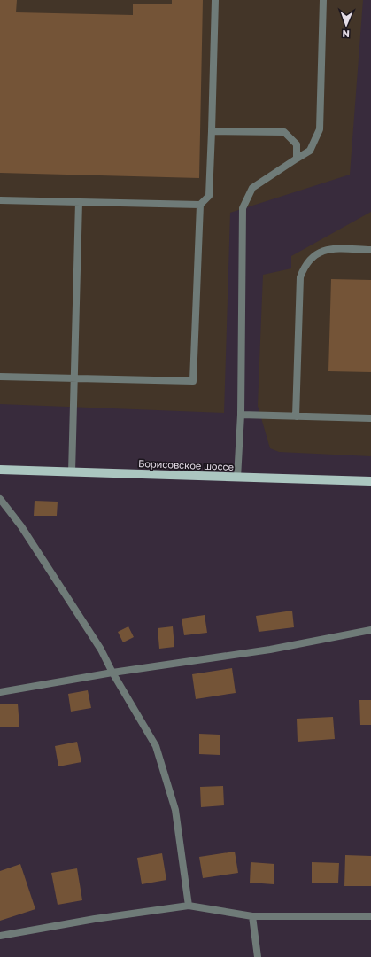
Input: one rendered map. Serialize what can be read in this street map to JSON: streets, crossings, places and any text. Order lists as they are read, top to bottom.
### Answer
{
  "streets": {
    "main road": ["Борисовское шоссе"]
  },
  "north": "bottom"
}
